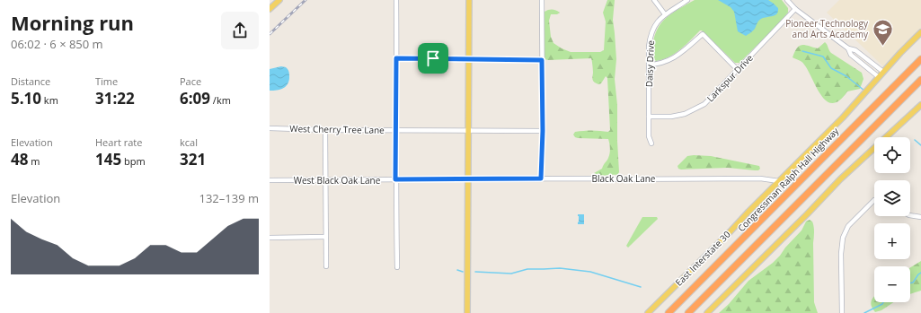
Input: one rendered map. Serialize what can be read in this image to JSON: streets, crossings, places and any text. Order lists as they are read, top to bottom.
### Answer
{
  "streets": {
    "highway": ["Congressman Ralph Hall Highway"],
    "main road": ["East Interstate 30"],
    "street": [
      "Daisy Drive",
      "Larkspur Drive",
      "West Cherry Tree Lane",
      "Black Oak Lane",
      "West Black Oak Lane"
    ]
  },
  "crossings": [
    ["Daisy Drive", "Larkspur Drive"],
    ["Black Oak Lane", "West Black Oak Lane"],
    ["Black Oak Lane", "East Interstate 30"]
  ],
  "places": {
    "school or university": ["Pioneer Technology and Arts Academy"]
  },
  "page": {
    "heading": ["Morning run", "06:02 · 6 × 850 m"],
    "stats": [
      ["Distance", "5.10 km"],
      ["Time", "31:22"],
      ["Pace", "6:09 /km"],
      ["Elevation", "48 m"],
      ["Heart rate", "145 bpm"],
      ["kcal", "321"]
    ],
    "map_buttons": ["+", "−"],
    "chart": ["Elevation", "132–139 m"]
  }
}
